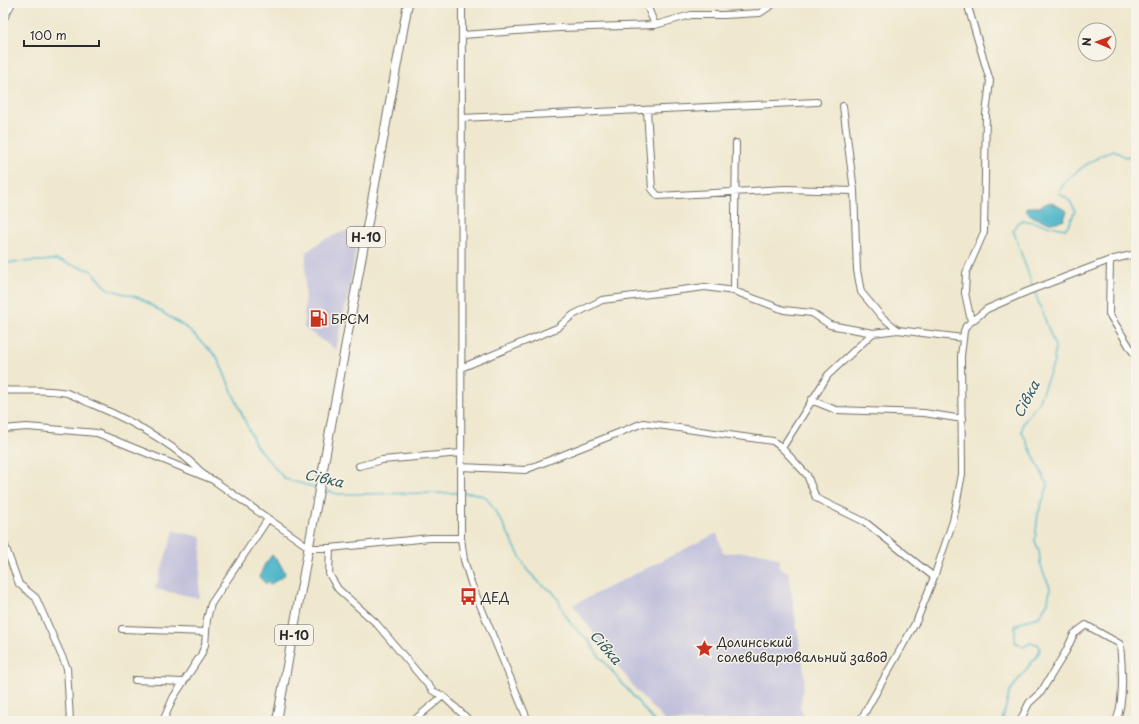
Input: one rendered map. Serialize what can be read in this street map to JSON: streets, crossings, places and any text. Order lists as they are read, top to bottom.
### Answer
{
  "streets": {
    "main road": ["Н-10"]
  },
  "water": ["Сівка"],
  "places": {
    "fuel station": ["БРСМ"],
    "bus stop": ["ДЕД"],
    "place": ["Долинський солевиварювальний завод"]
  },
  "scale_bar": "100 m",
  "north": "left"
}
